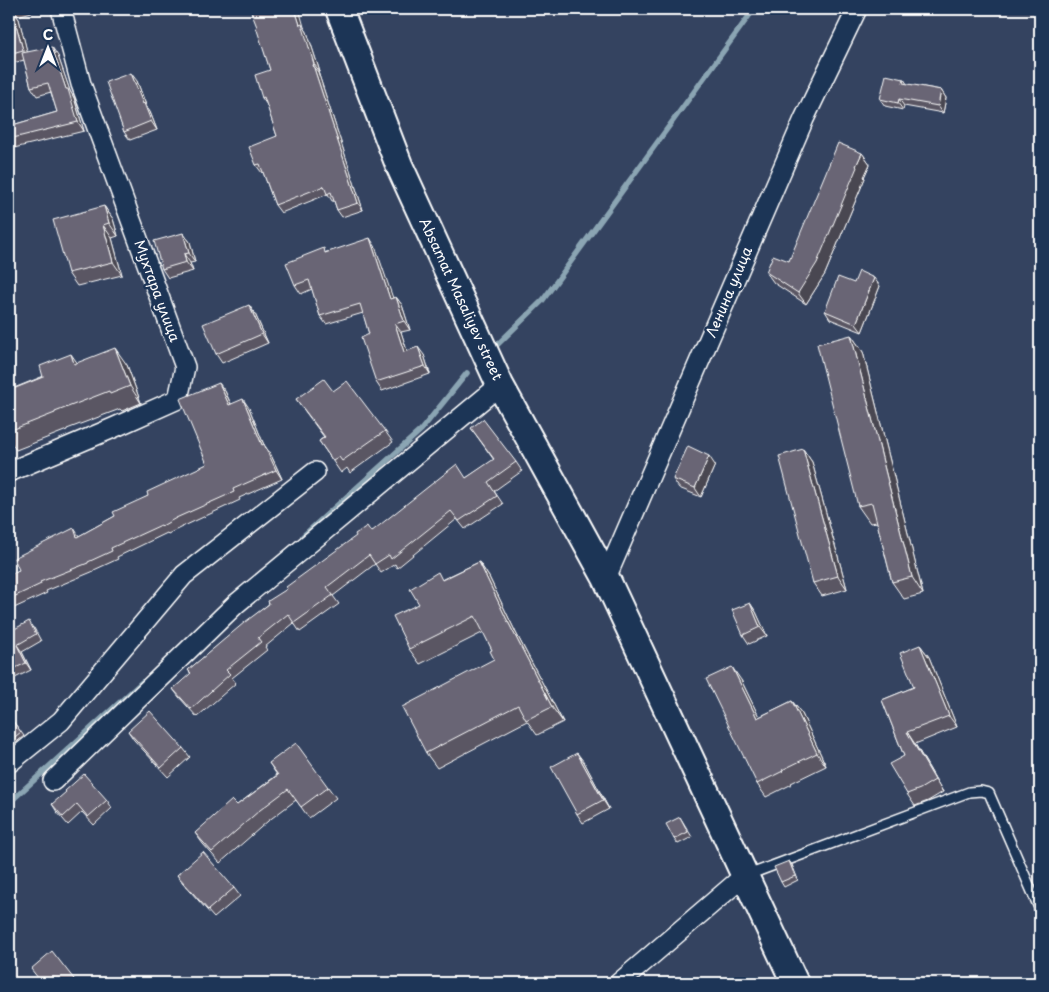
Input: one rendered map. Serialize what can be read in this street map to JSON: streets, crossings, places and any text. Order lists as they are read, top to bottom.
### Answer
{
  "streets": {
    "street": ["Мухтара улица", "Ленина улица", "Absamat Masaliyev street"]
  },
  "crossings": [
    ["Ленина улица", "Absamat Masaliyev street"]
  ],
  "north": "top"
}
